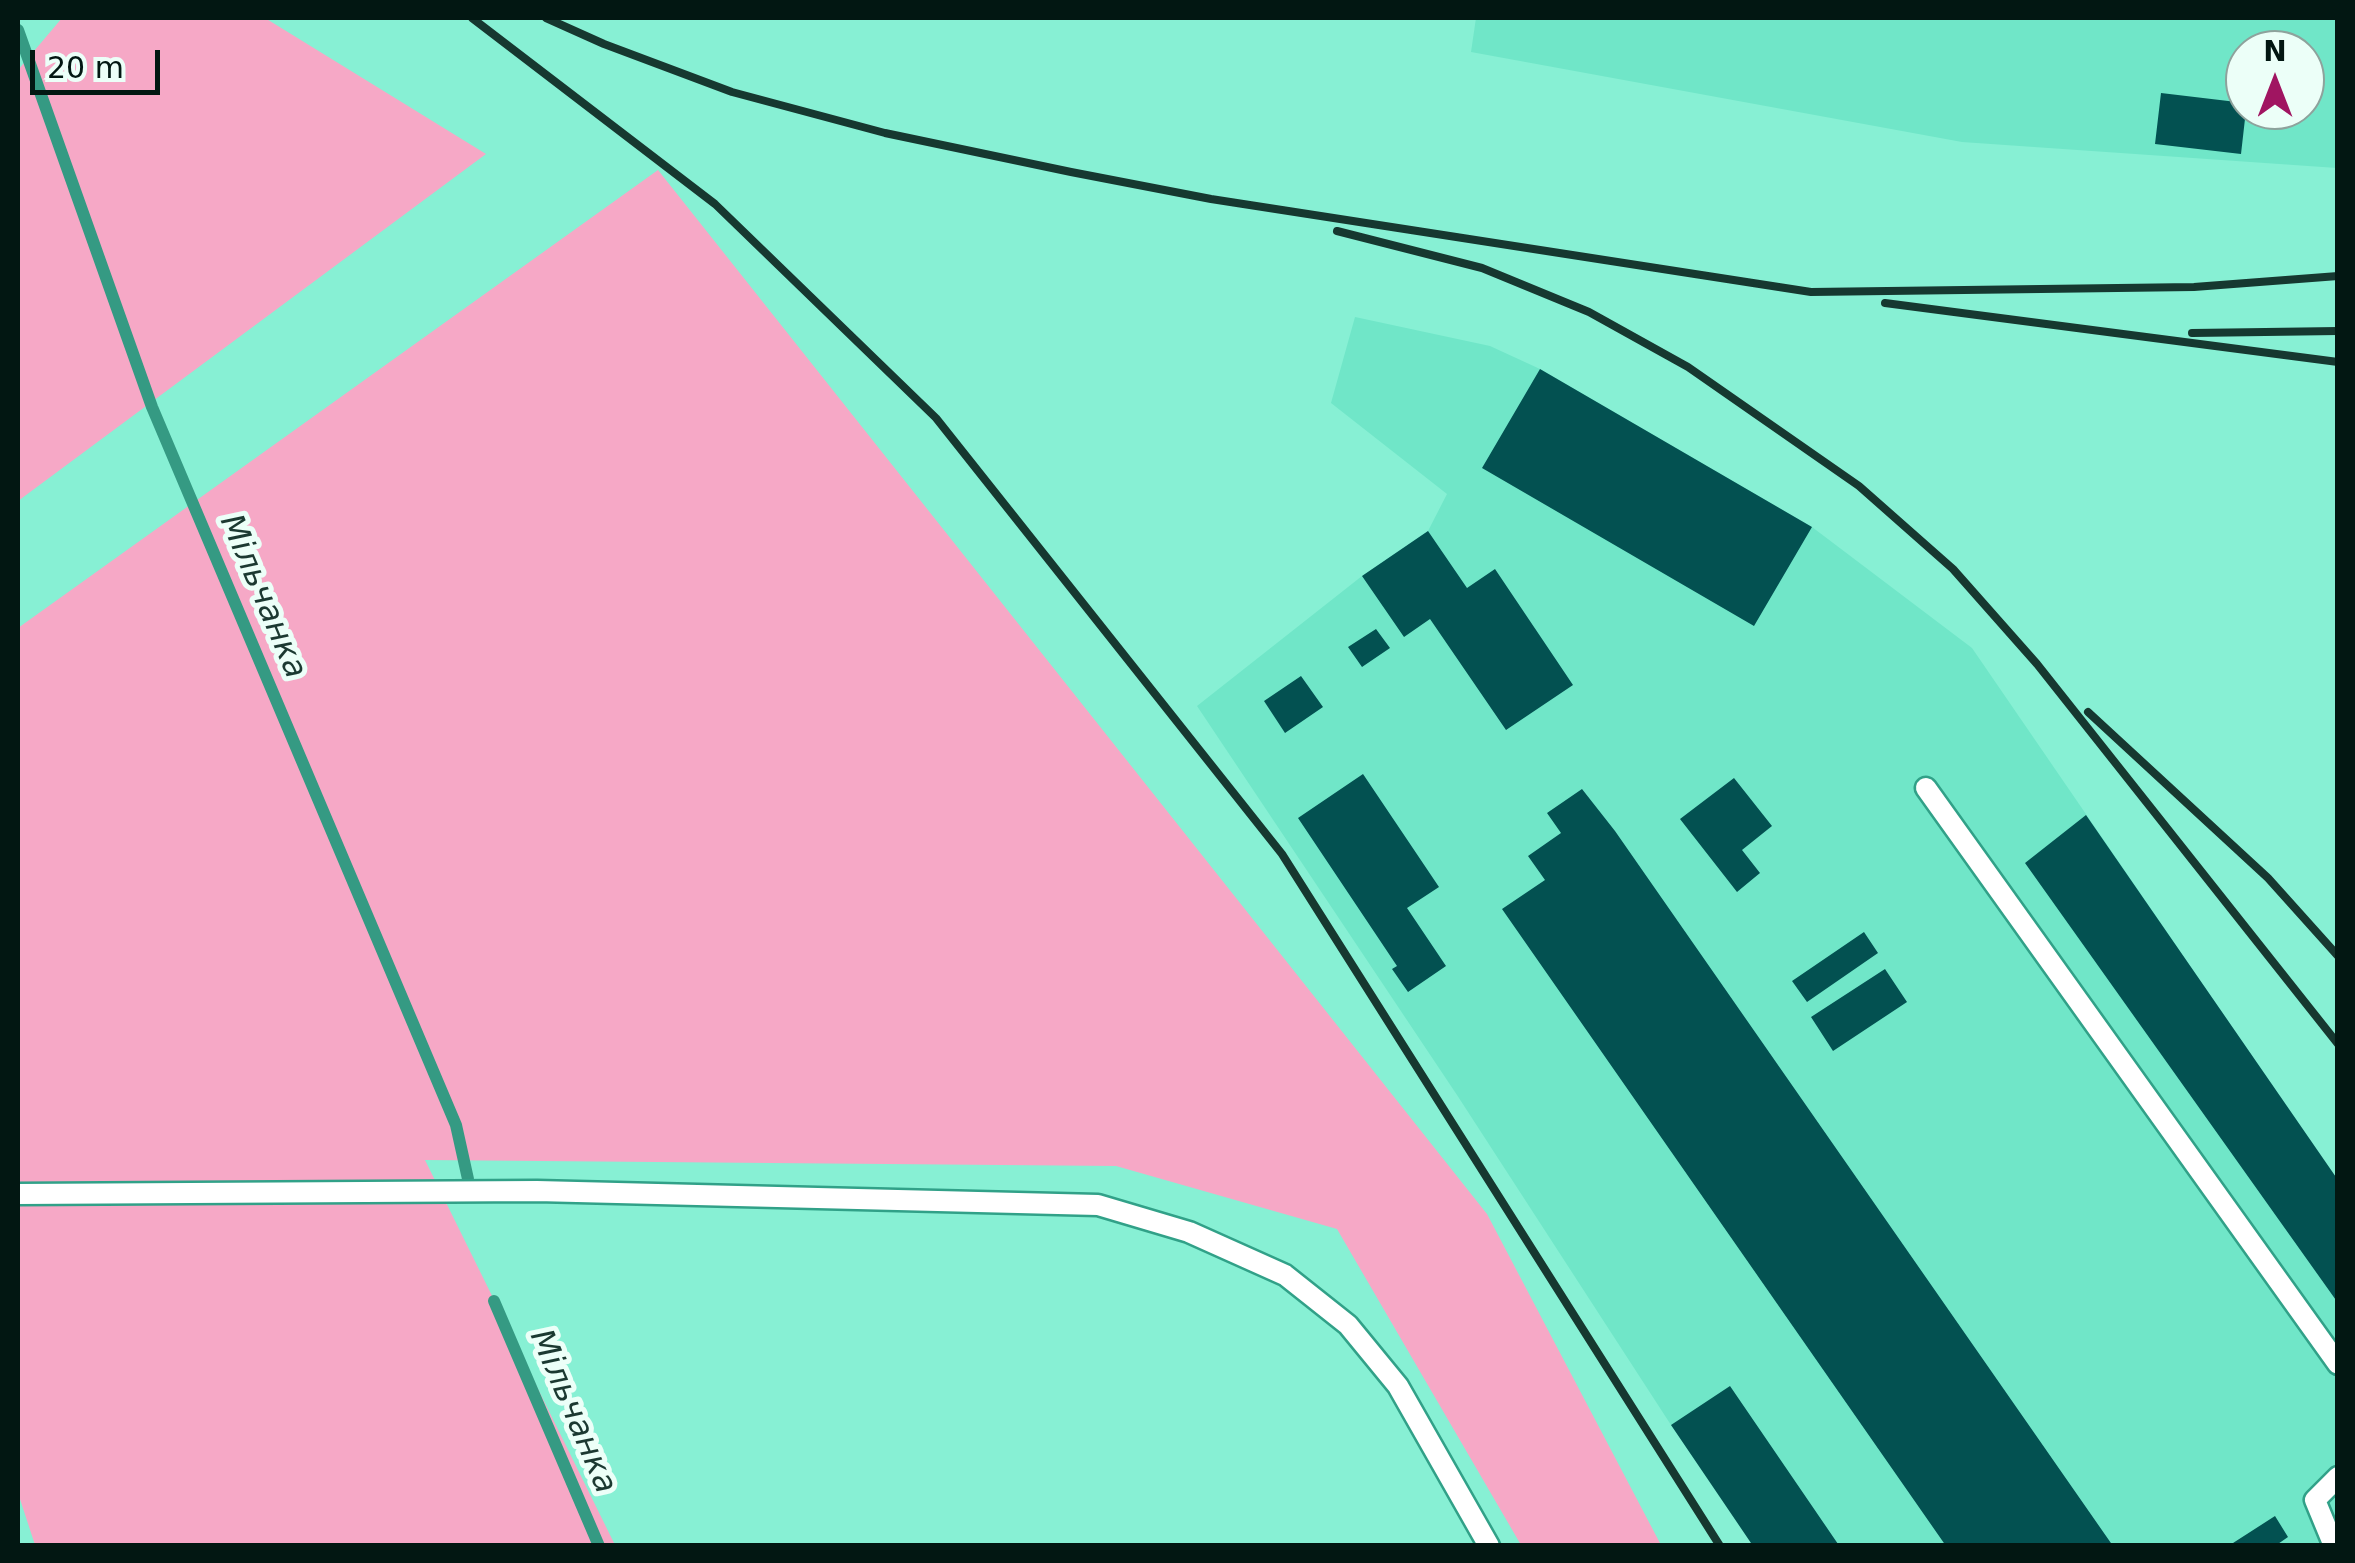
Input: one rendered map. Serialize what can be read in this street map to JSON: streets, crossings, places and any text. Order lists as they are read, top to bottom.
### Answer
{
  "water": ["Мільчанка"],
  "scale_bar": "20 m",
  "north": "top"
}
